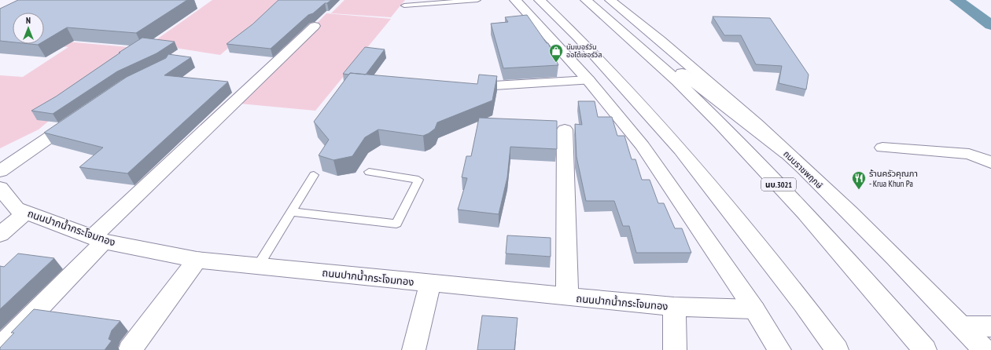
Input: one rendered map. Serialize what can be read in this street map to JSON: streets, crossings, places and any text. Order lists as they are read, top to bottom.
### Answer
{
  "streets": {
    "main road": ["ถนนราชพฤกษ์", "นบ.3021", "ถนนปากน้ำกระโจมทอง"]
  },
  "places": {
    "shop": ["นัมเบอร์วัน ออโต้เซอร์วิส"],
    "restaurant": ["ร้านครัวคุณภา - Krua Khun Pa"]
  },
  "north": "top"
}
